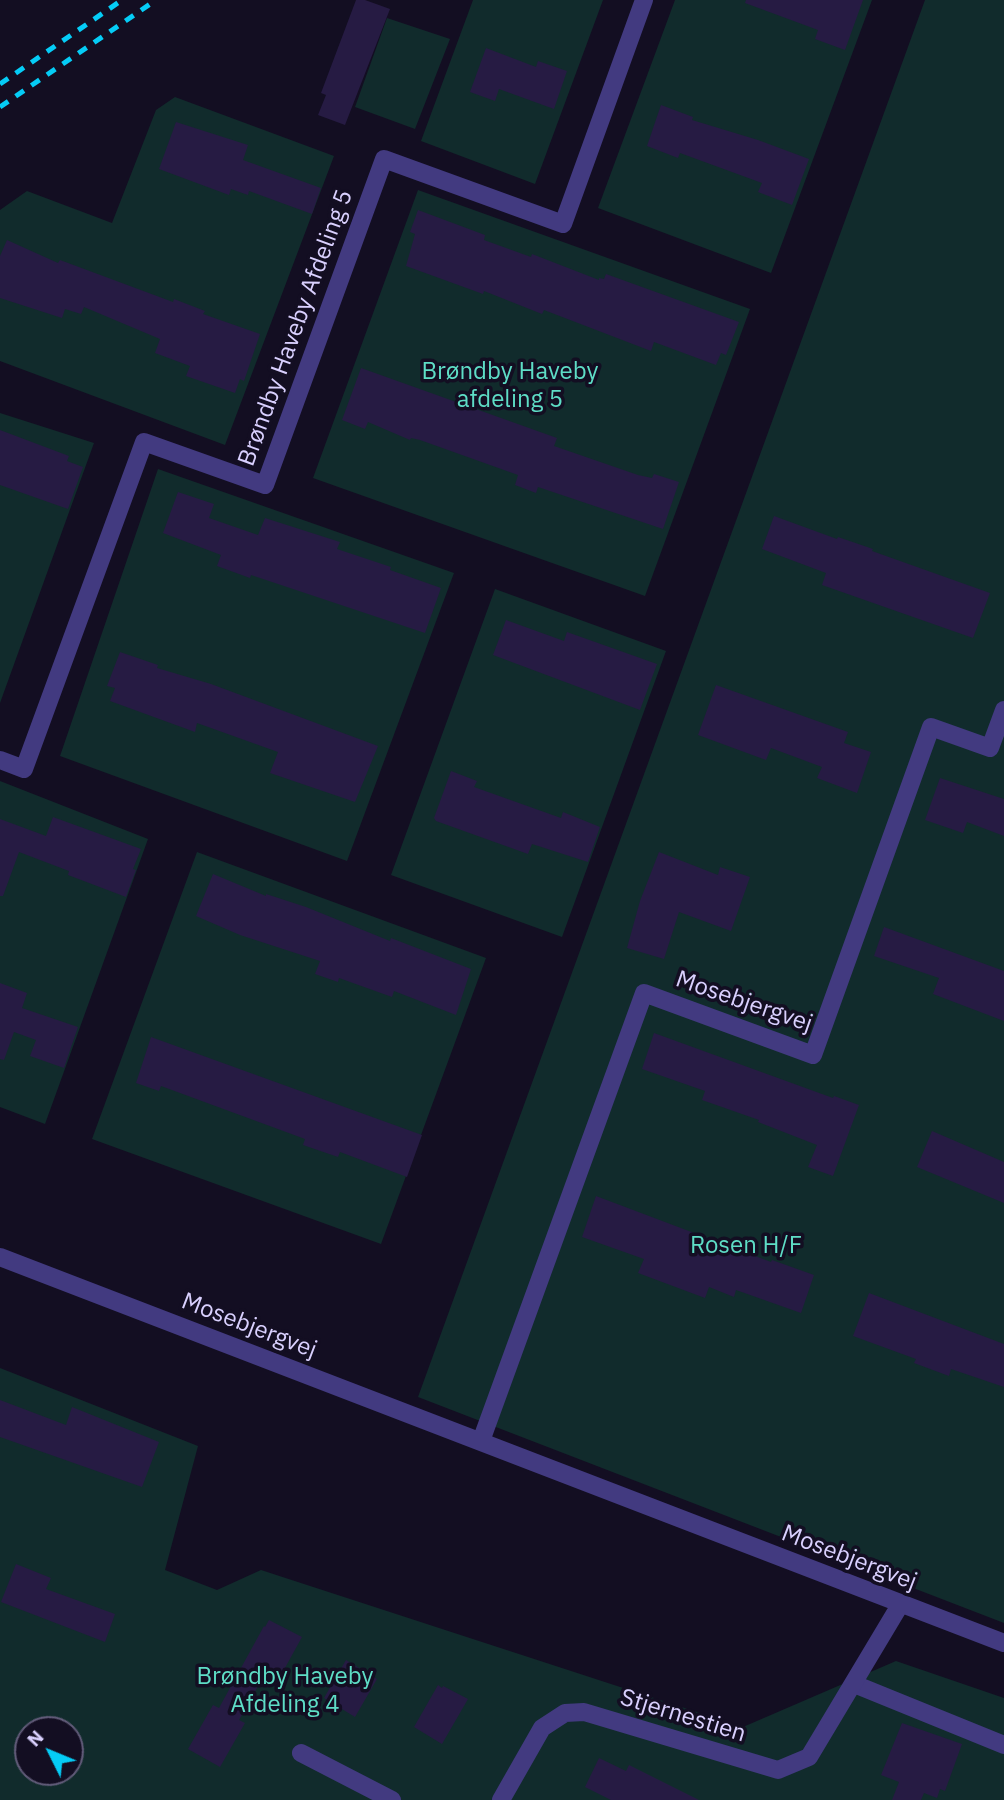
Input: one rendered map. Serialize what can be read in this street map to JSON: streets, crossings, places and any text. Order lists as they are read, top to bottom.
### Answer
{
  "streets": {
    "street": ["Brøndby Haveby Afdeling 5", "Mosebjergvej", "Stjernestien"]
  },
  "crossings": [
    ["Mosebjergvej", "Stjernestien"]
  ],
  "parks": ["Brøndby Haveby afdeling 5", "Rosen H/F", "Brøndby Haveby Afdeling 4"],
  "north": "top left"
}
